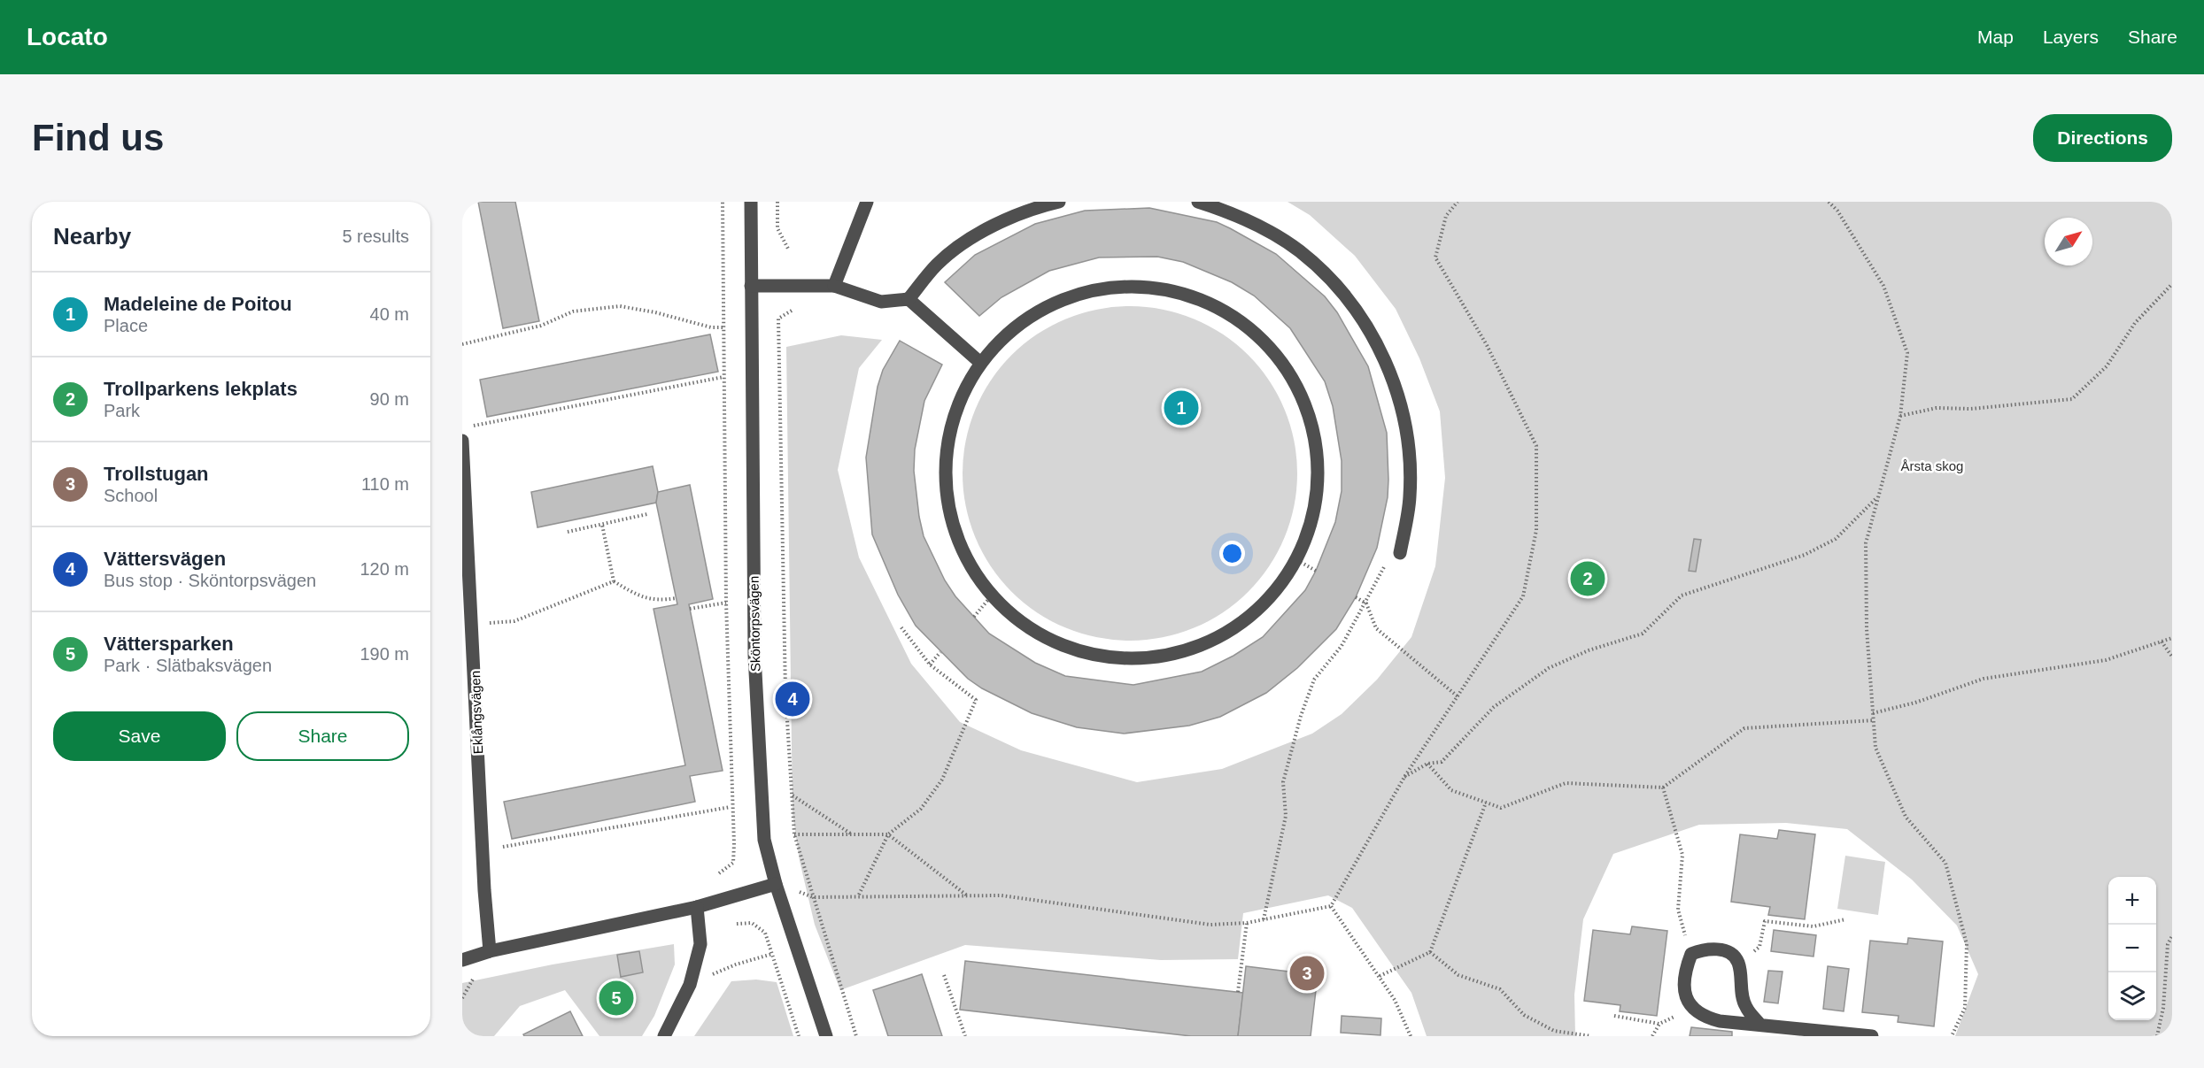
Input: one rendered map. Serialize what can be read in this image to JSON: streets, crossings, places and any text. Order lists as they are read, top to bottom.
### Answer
{
  "streets": {
    "street": ["Sköntorpsvägen", "Eklångsvägen"]
  },
  "parks": ["Årsta skog"],
  "north": "top right",
  "page": {
    "header": "Locato",
    "nav": ["Map", "Layers", "Share"],
    "buttons": [
      "Directions",
      ["Save", "Share"]
    ],
    "title": "Find us",
    "heading": ["Nearby", "5 results"],
    "list": [
      {
        "mark": "1",
        "name": "Madeleine de Poitou",
        "note": "Place",
        "value": "40 m"
      },
      {
        "mark": "2",
        "name": "Trollparkens lekplats",
        "note": "Park",
        "value": "90 m"
      },
      {
        "mark": "3",
        "name": "Trollstugan",
        "note": "School",
        "value": "110 m"
      },
      {
        "mark": "4",
        "name": "Vättersvägen",
        "note": "Bus stop · Sköntorpsvägen",
        "value": "120 m"
      },
      {
        "mark": "5",
        "name": "Vättersparken",
        "note": "Park · Slätbaksvägen",
        "value": "190 m"
      }
    ],
    "pins": [
      "1",
      "2",
      "4",
      "3",
      "5"
    ],
    "map_buttons": ["+", "−"]
  }
}
